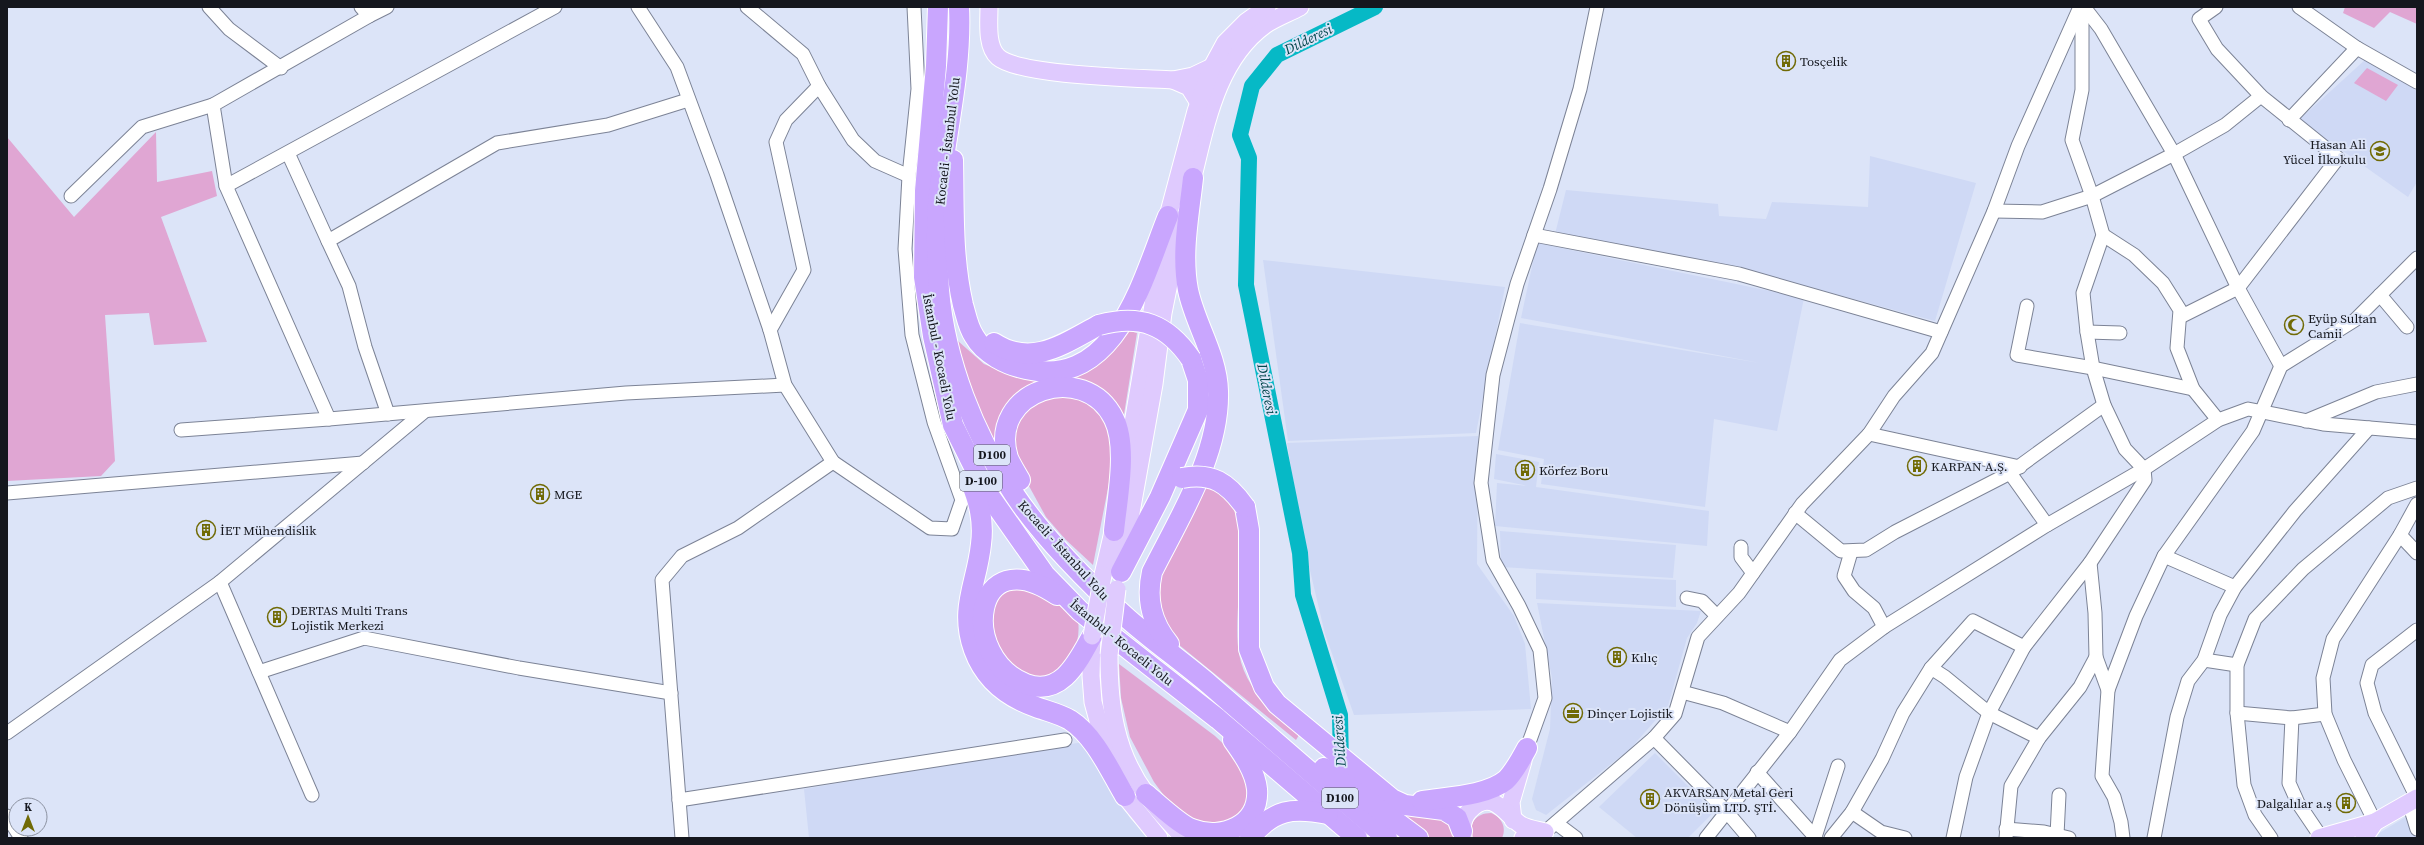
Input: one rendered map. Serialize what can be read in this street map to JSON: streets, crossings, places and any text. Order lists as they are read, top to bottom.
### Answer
{
  "streets": {
    "highway": [
      "Kocaeli - İstanbul Yolu",
      "İstanbul - Kocaeli Yolu",
      "D100",
      "D-100"
    ]
  },
  "crossings": [
    ["Kocaeli - İstanbul Yolu", "D100"],
    ["İstanbul - Kocaeli Yolu", "D100"]
  ],
  "water": ["Dilderesi"],
  "places": {
    "building": [
      "Tosçelik",
      "KARPAN A.Ş.",
      "Körfez Boru",
      "MGE",
      "İET Mühendislik",
      "DERTAS Multi Trans Lojistik Merkezi",
      "Kılıç",
      "AKVARSAN Metal Geri Dönüşüm LTD. ŞTİ.",
      "Dalgalılar a.ş"
    ],
    "school or university": ["Hasan Ali Yücel İlkokulu"],
    "mosque": ["Eyüp Sultan Camii"],
    "office": ["Dinçer Lojistik"]
  },
  "north": "top"
}
